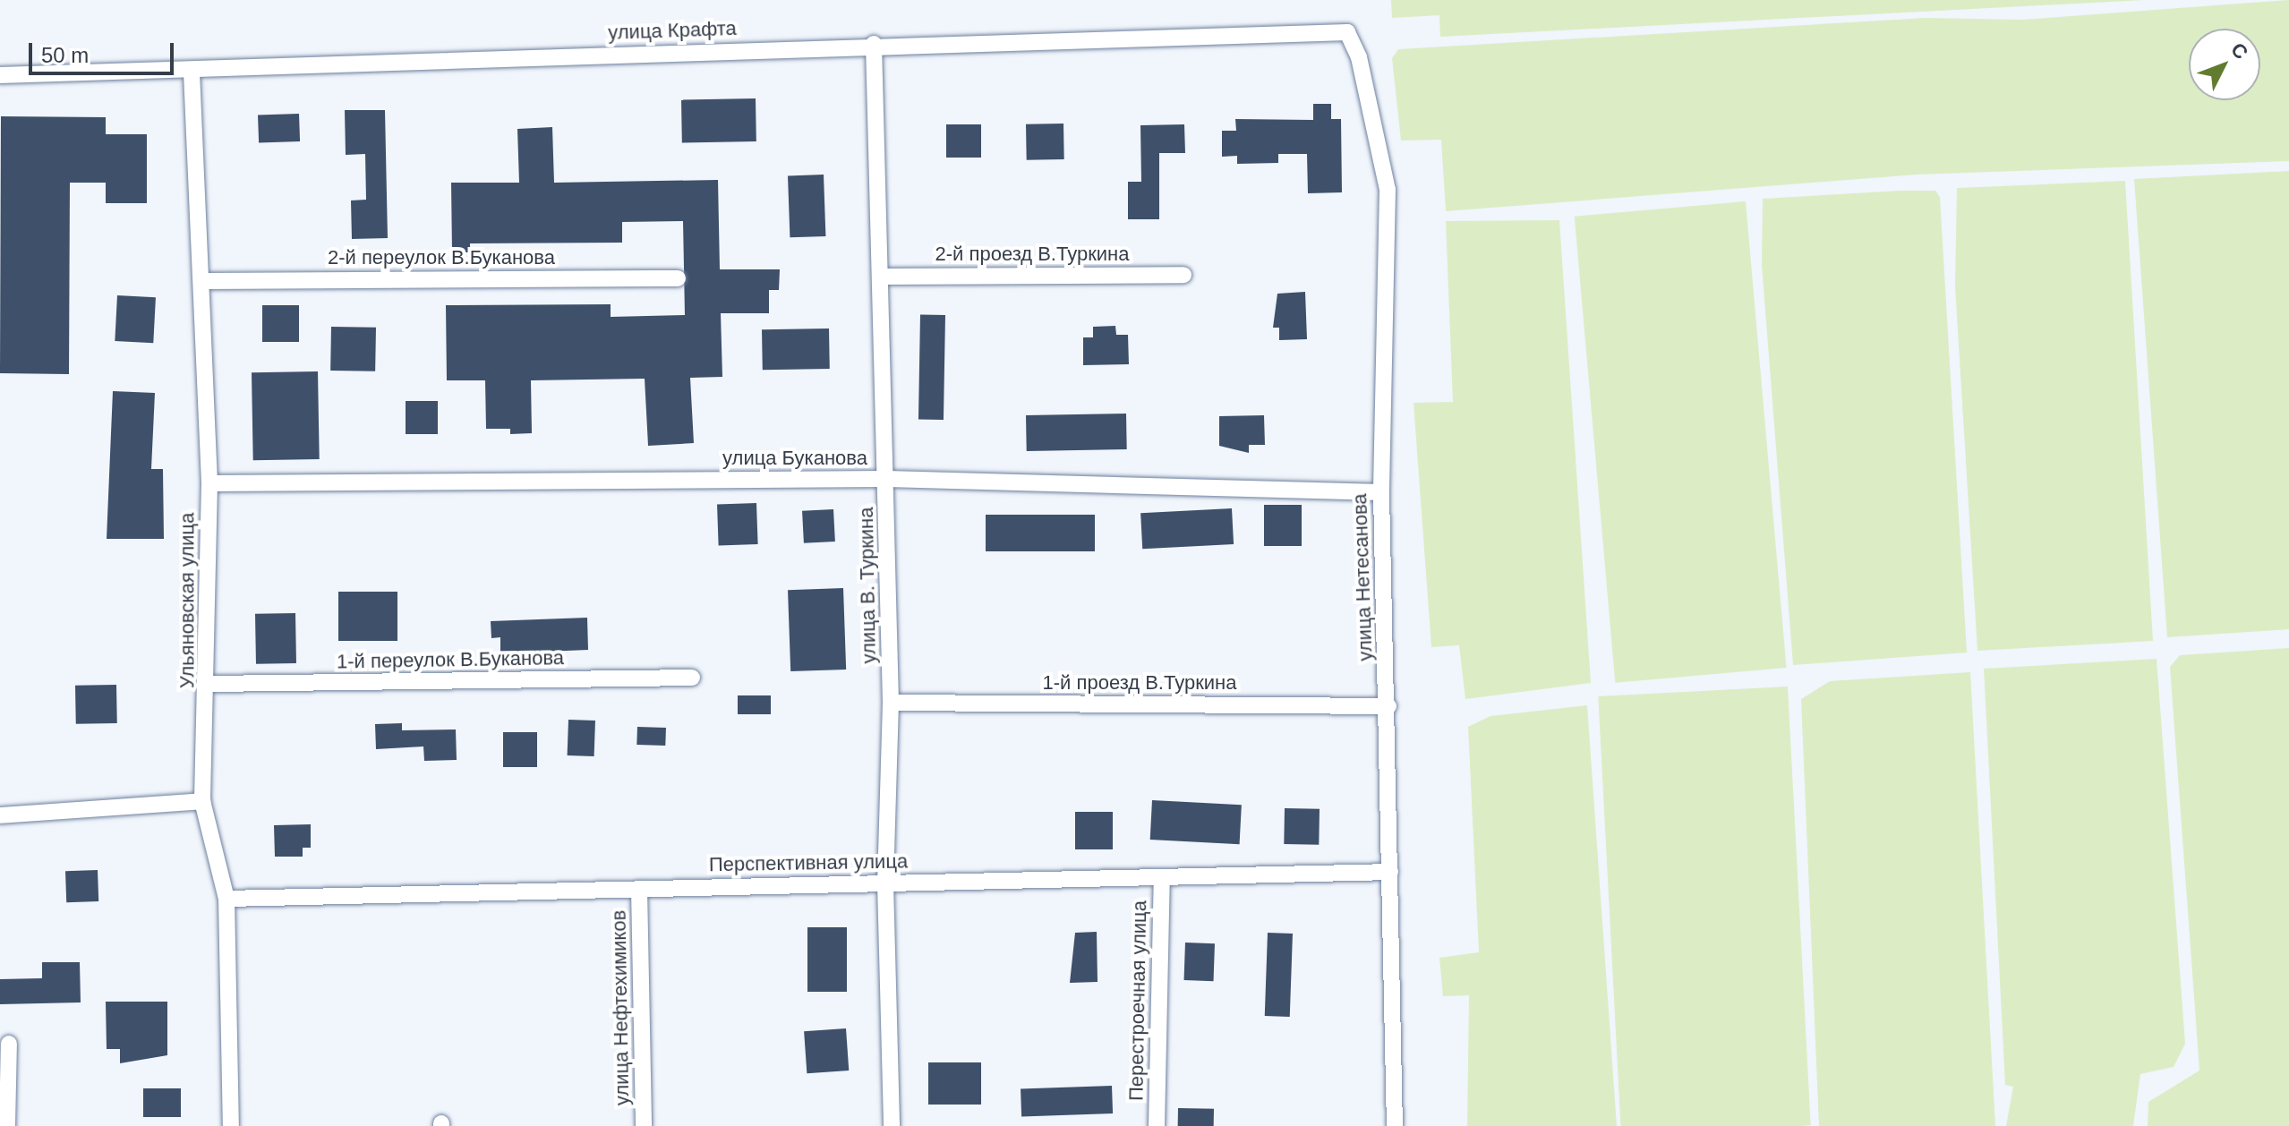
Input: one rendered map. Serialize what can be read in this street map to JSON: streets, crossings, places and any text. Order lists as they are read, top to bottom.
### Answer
{
  "streets": {
    "street": [
      "улица Крафта",
      "2-й проезд В.Туркина",
      "2-й переулок В.Буканова",
      "улица Буканова",
      "улица Нетесанова",
      "улица В. Туркина",
      "Ульяновская улица",
      "1-й переулок В.Буканова",
      "1-й проезд В.Туркина",
      "Перспективная улица",
      "Перестроечная улица",
      "улица Нефтехимиков"
    ]
  },
  "crossings": [
    ["улица Крафта", "улица Нетесанова"],
    ["улица Крафта", "улица В. Туркина"],
    ["улица Крафта", "Ульяновская улица"],
    ["2-й проезд В.Туркина", "улица В. Туркина"],
    ["2-й переулок В.Буканова", "Ульяновская улица"],
    ["улица Буканова", "улица Нетесанова"],
    ["улица Буканова", "улица В. Туркина"],
    ["улица Буканова", "Ульяновская улица"],
    ["улица Нетесанова", "1-й проезд В.Туркина"],
    ["улица Нетесанова", "Перспективная улица"],
    ["улица В. Туркина", "1-й проезд В.Туркина"],
    ["улица В. Туркина", "Перспективная улица"],
    ["Ульяновская улица", "1-й переулок В.Буканова"],
    ["Ульяновская улица", "Перспективная улица"],
    ["Перспективная улица", "Перестроечная улица"],
    ["Перспективная улица", "улица Нефтехимиков"]
  ],
  "scale_bar": "50 m",
  "north": "top right"
}
